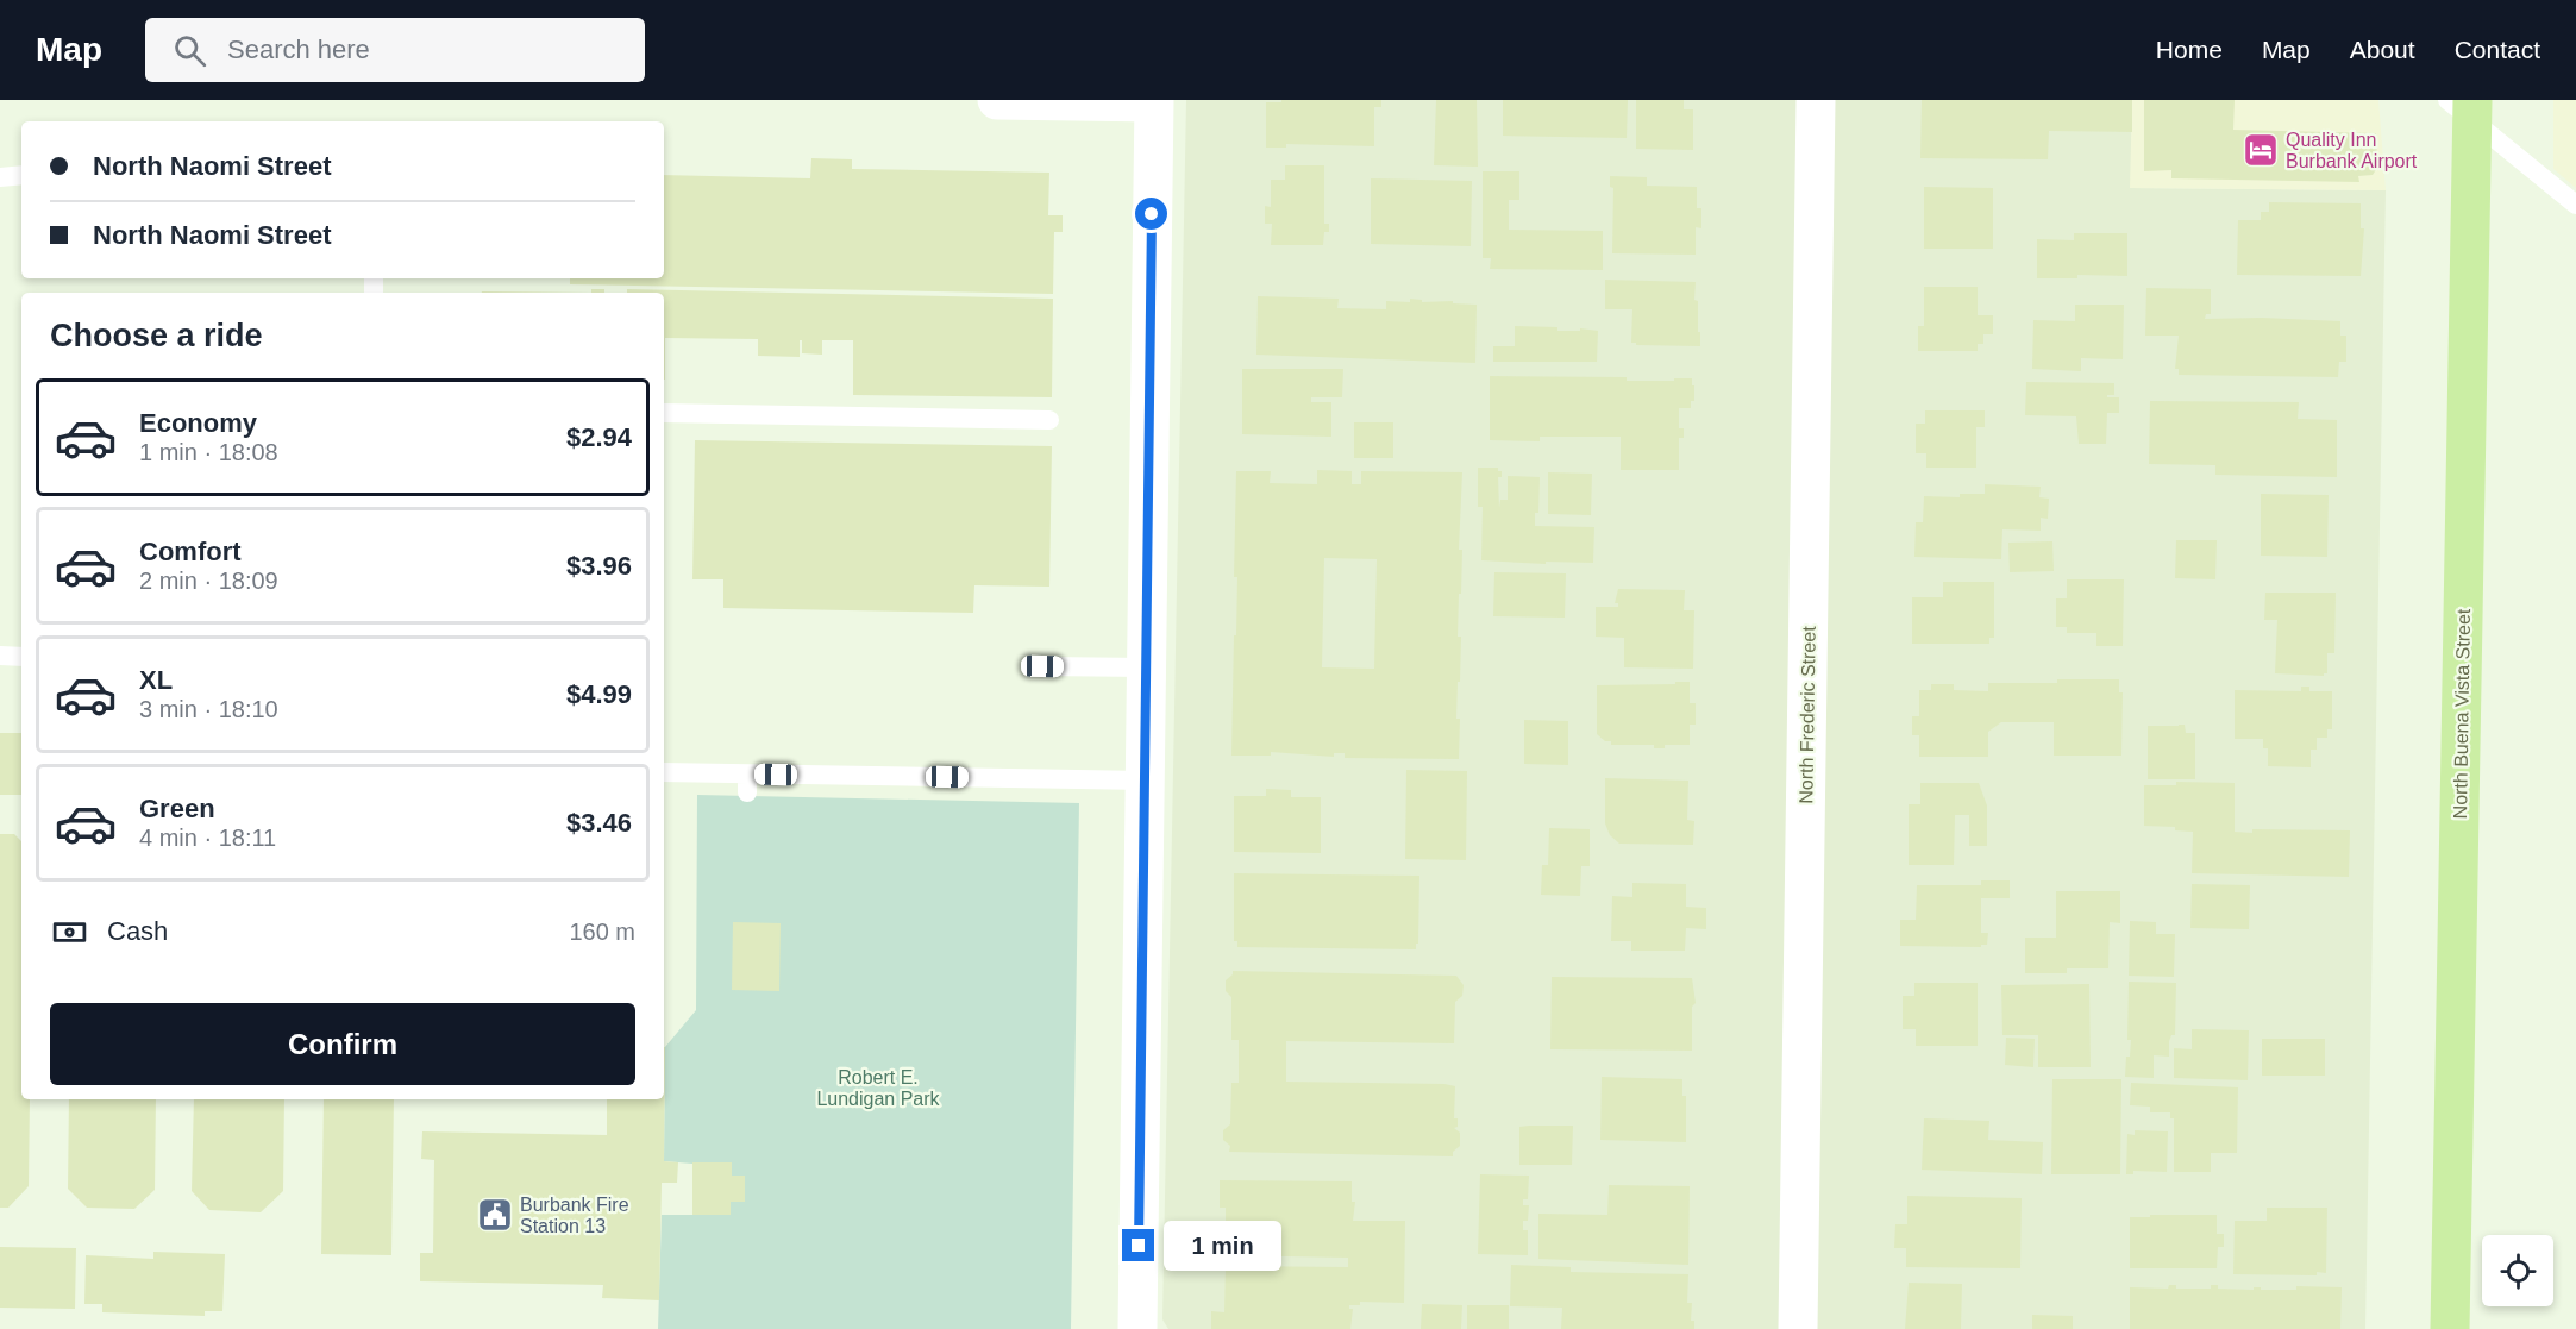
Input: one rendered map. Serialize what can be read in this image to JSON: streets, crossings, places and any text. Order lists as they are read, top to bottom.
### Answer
{
  "streets": {
    "main road": ["North Buena Vista Street"],
    "street": ["North Frederic Street"]
  },
  "parks": ["Robert E. Lundigan Park"],
  "places": {
    "hotel": ["Quality Inn Burbank Airport"],
    "public building": ["Burbank Fire Station 13"]
  },
  "page": {
    "header": "Map",
    "search": "Search here",
    "nav": [
      "Home",
      "Map",
      "About",
      "Contact"
    ],
    "banner": ["North Naomi Street", "North Naomi Street"],
    "heading": "Choose a ride",
    "list": [
      {
        "name": "Economy",
        "note": "1 min · 18:08",
        "value": "$2.94"
      },
      {
        "name": "Comfort",
        "note": "2 min · 18:09",
        "value": "$3.96"
      },
      {
        "name": "XL",
        "note": "3 min · 18:10",
        "value": "$4.99"
      },
      {
        "name": "Green",
        "note": "4 min · 18:11",
        "value": "$3.46"
      }
    ],
    "pay": ["Cash", "160 m"],
    "buttons": "Confirm",
    "bubble": "1 min"
  }
}
